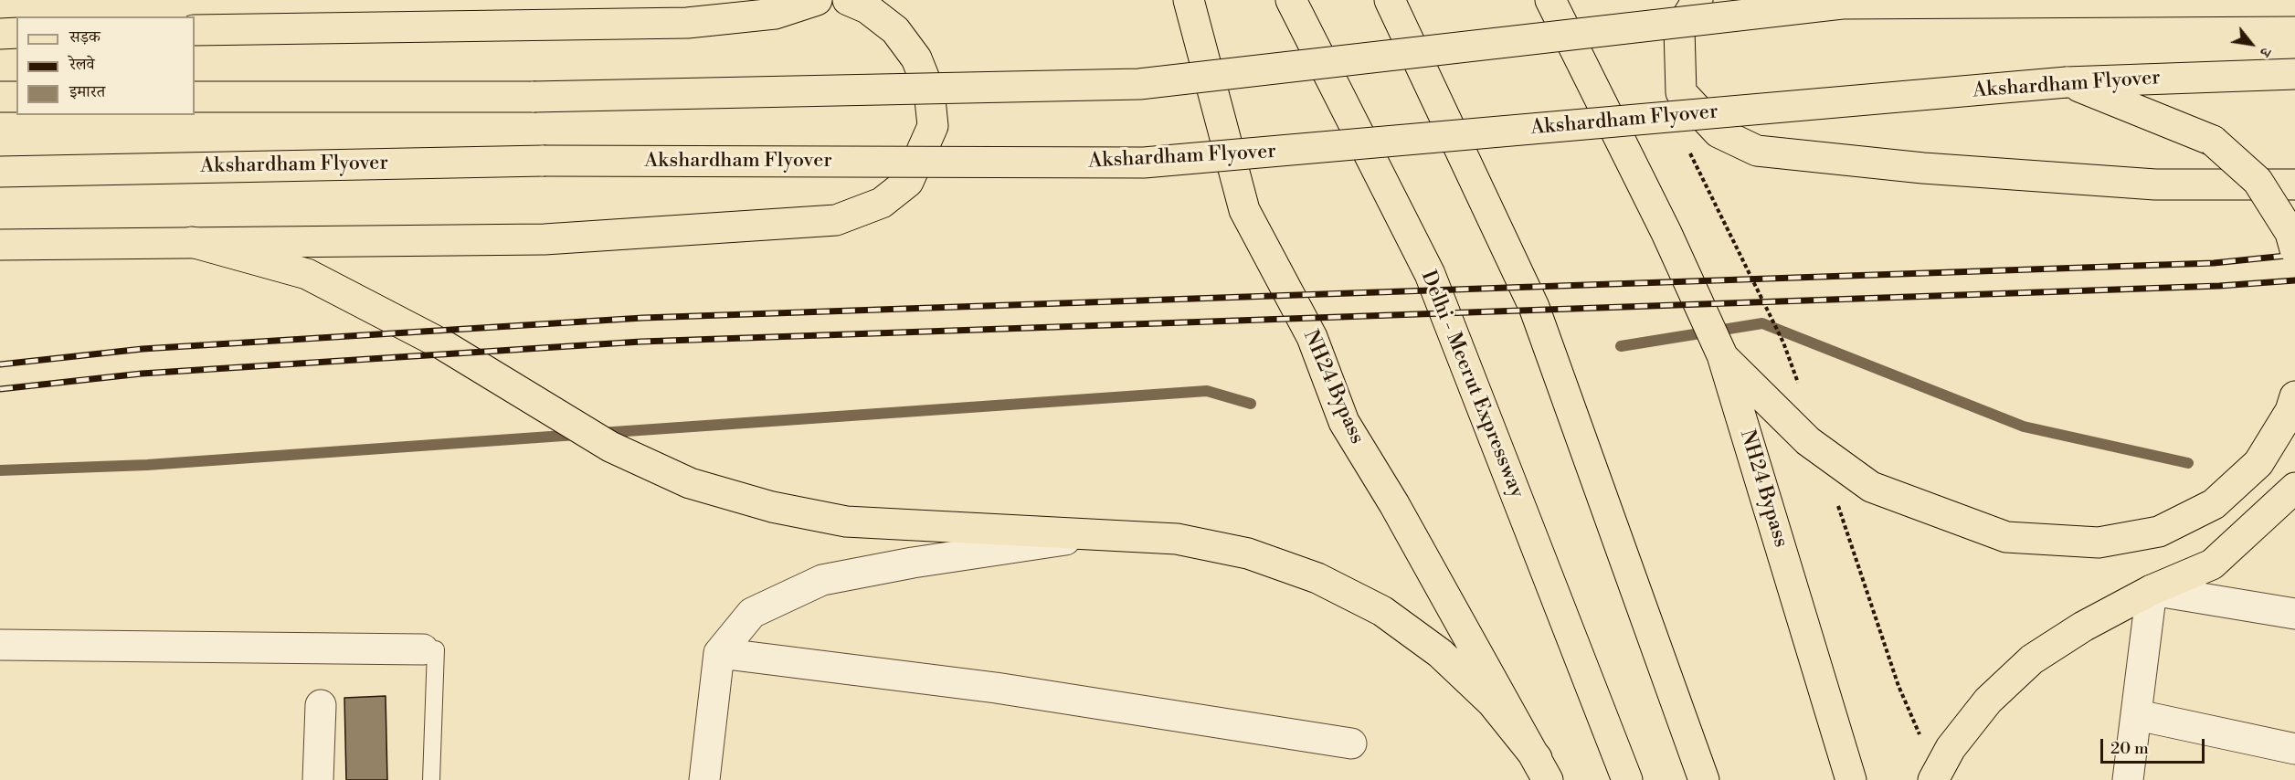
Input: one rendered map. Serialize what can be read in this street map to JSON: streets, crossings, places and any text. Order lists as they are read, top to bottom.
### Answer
{
  "streets": {
    "main road": ["Akshardham Flyover", "Delhi - Meerut Expressway", "NH24 Bypass"]
  },
  "legend": ["सड़क", "रेलवे", "इमारत"],
  "scale_bar": "20 m",
  "north": "bottom right"
}
